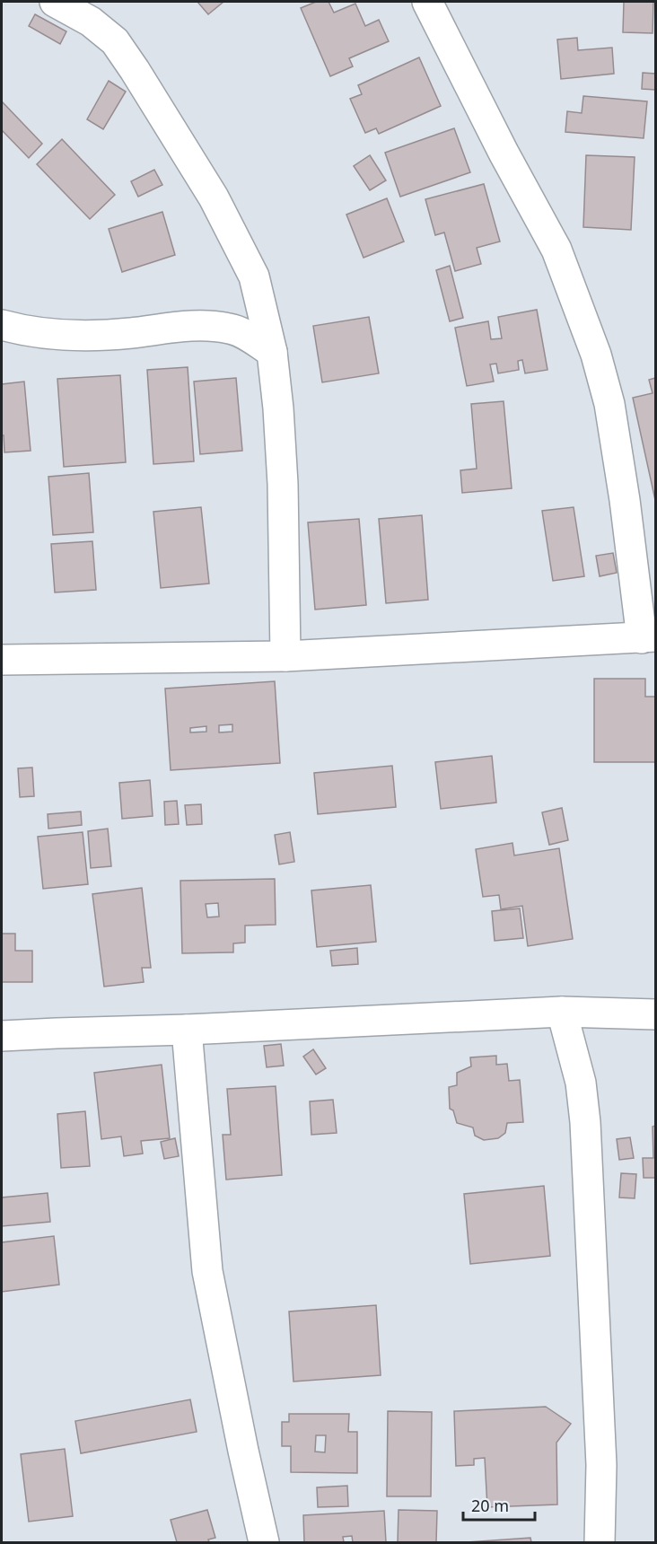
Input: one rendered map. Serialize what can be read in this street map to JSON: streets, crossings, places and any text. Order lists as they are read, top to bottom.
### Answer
{
  "scale_bar": "20 m"
}
